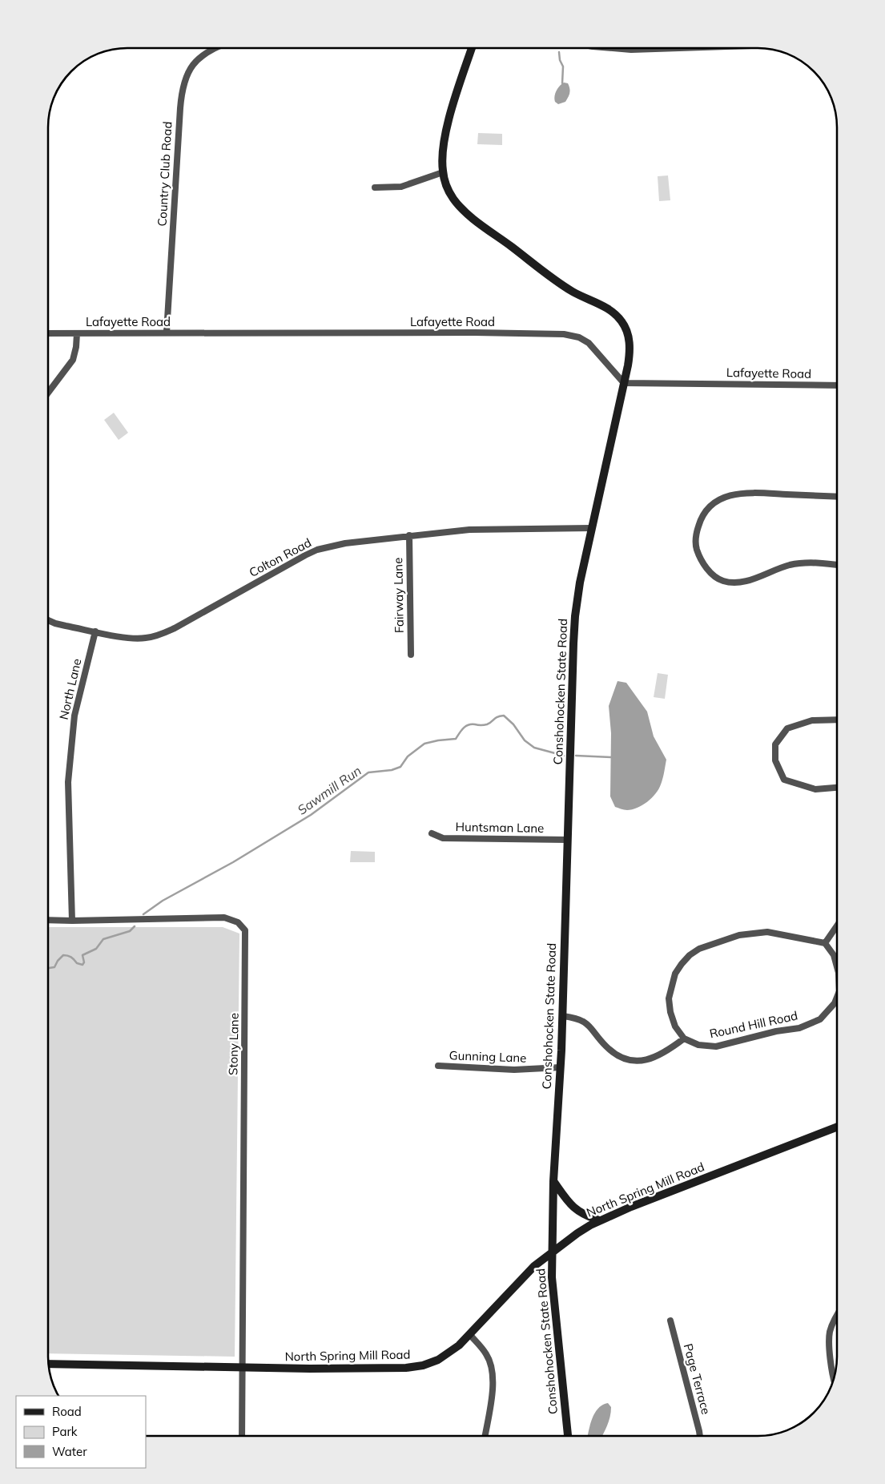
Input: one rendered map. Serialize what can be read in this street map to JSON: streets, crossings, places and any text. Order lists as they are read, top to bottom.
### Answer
{
  "streets": {
    "main road": ["Conshohocken State Road", "North Spring Mill Road"],
    "street": [
      "Country Club Road",
      "Lafayette Road",
      "Colton Road",
      "Fairway Lane",
      "North Lane",
      "Huntsman Lane",
      "Round Hill Road",
      "Stony Lane",
      "Gunning Lane",
      "Page Terrace"
    ]
  },
  "crossings": [
    ["Country Club Road", "Lafayette Road"],
    ["Lafayette Road", "Conshohocken State Road"],
    ["Colton Road", "Fairway Lane"],
    ["Colton Road", "North Lane"],
    ["Colton Road", "Conshohocken State Road"],
    ["North Lane", "Stony Lane"],
    ["Conshohocken State Road", "Huntsman Lane"],
    ["Conshohocken State Road", "Gunning Lane"],
    ["Conshohocken State Road", "North Spring Mill Road"],
    ["Stony Lane", "North Spring Mill Road"]
  ],
  "water": ["Sawmill Run"],
  "legend": ["Road", "Park", "Water"]
}
